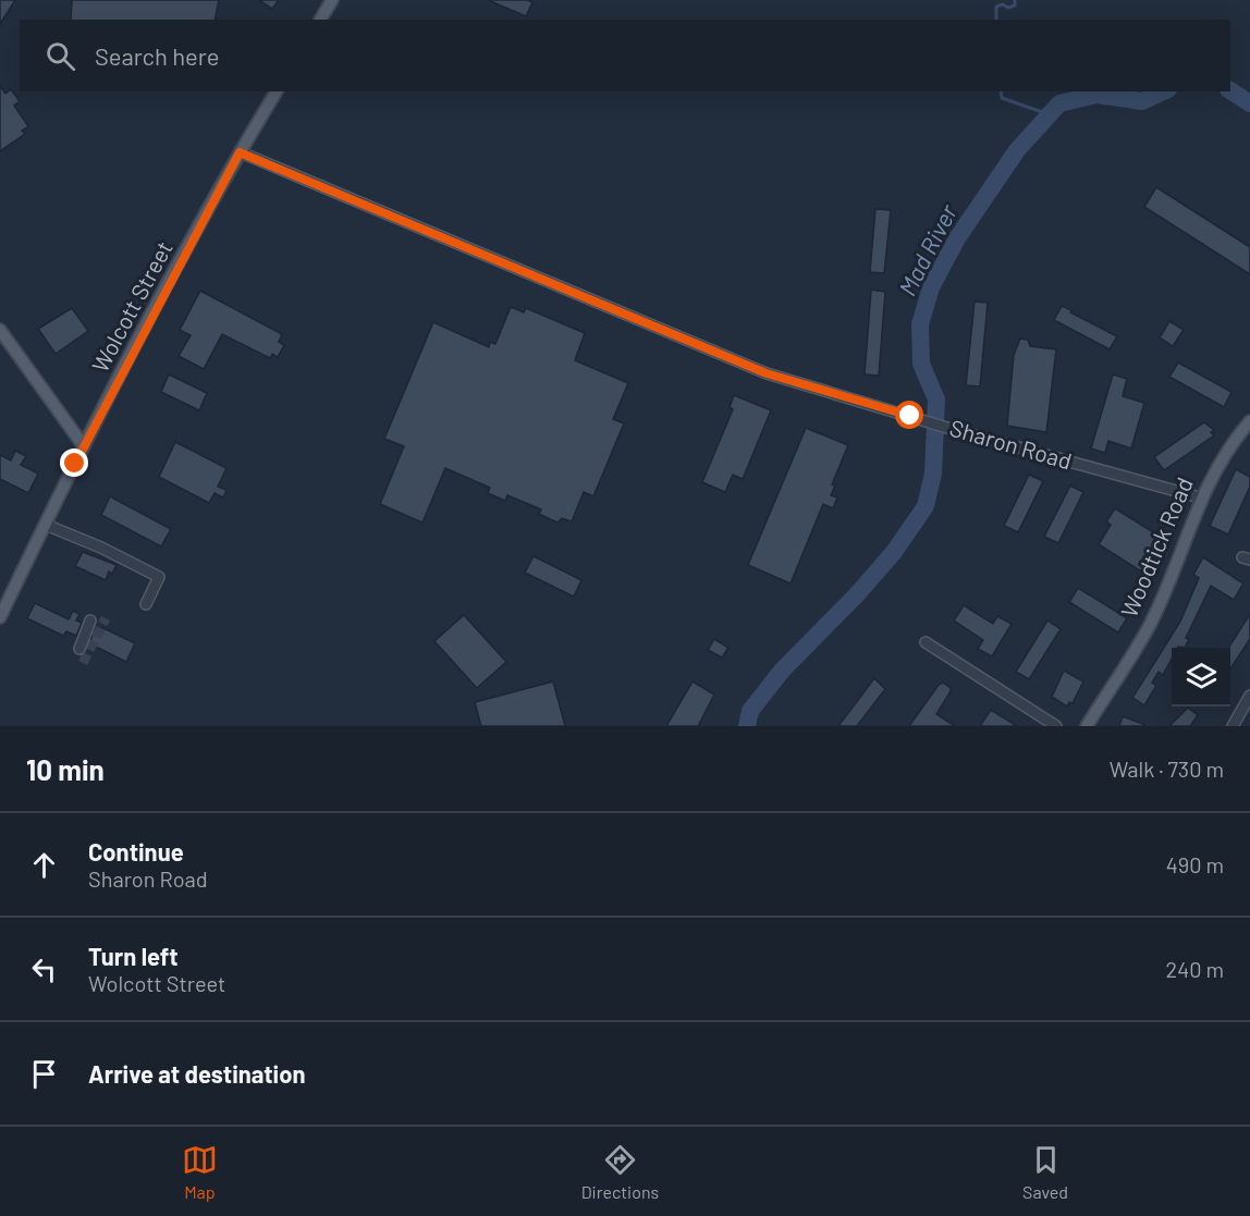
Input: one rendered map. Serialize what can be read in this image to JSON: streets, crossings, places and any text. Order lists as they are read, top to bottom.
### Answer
{
  "streets": {
    "main road": ["Wolcott Street", "Woodtick Road"],
    "street": ["Sharon Road"]
  },
  "crossings": [
    ["Wolcott Street", "Sharon Road"],
    ["Sharon Road", "Woodtick Road"]
  ],
  "water": ["Mad River"],
  "page": {
    "search": "Search here",
    "heading": ["10 min", "Walk · 730 m"],
    "list": [
      ["Continue", "Sharon Road", "490 m"],
      ["Turn left", "Wolcott Street", "240 m"],
      "Arrive at destination"
    ],
    "nav": ["Map", "Directions", "Saved"]
  }
}
